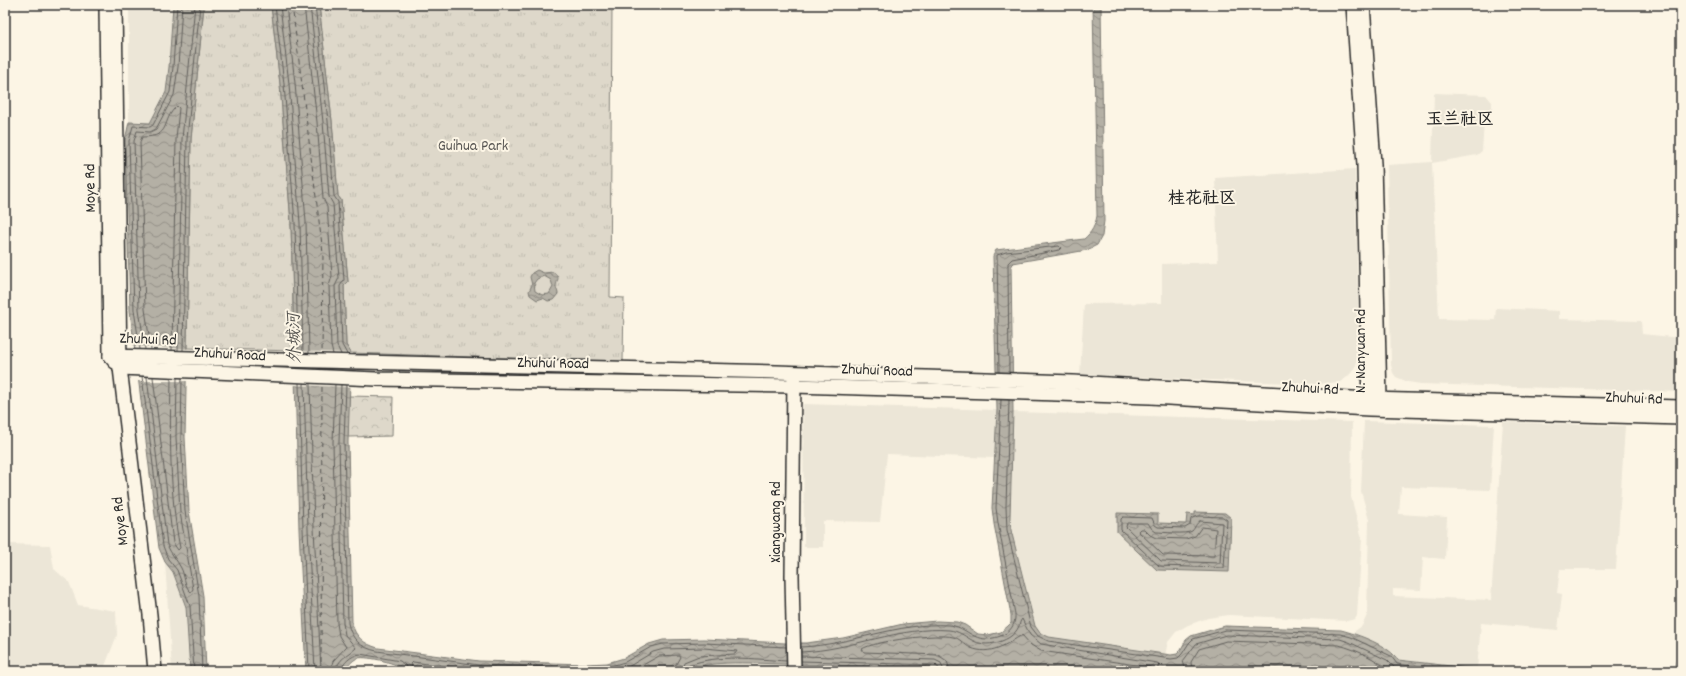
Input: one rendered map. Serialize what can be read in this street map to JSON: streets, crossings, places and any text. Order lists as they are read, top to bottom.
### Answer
{
  "streets": {
    "main road": [
      "Moye Rd",
      "Zhuhui Rd",
      "N. Nanyuan Rd",
      "Zhuhui Road",
      "Xiangwang Rd"
    ]
  },
  "crossings": [
    ["Moye Rd", "Zhuhui Road"],
    ["Zhuhui Rd", "N. Nanyuan Rd"],
    ["Zhuhui Rd", "Zhuhui Road"],
    ["Zhuhui Road", "Xiangwang Rd"]
  ],
  "districts": ["玉兰社区", "桂花社区"],
  "water": ["外城河"],
  "parks": ["Guihua Park"]
}
